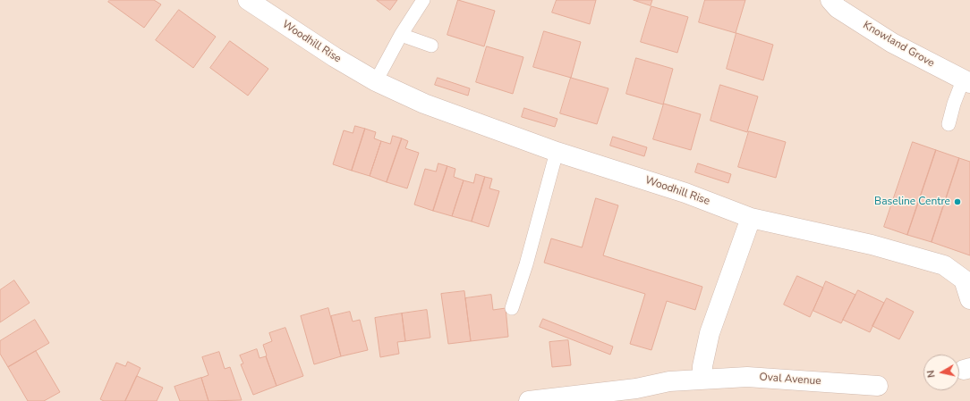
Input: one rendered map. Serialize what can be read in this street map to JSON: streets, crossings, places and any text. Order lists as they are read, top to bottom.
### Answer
{
  "streets": {
    "street": ["Woodhill Rise", "Knowland Grove", "Oval Avenue"]
  },
  "places": ["Baseline Centre"],
  "north": "left"
}
